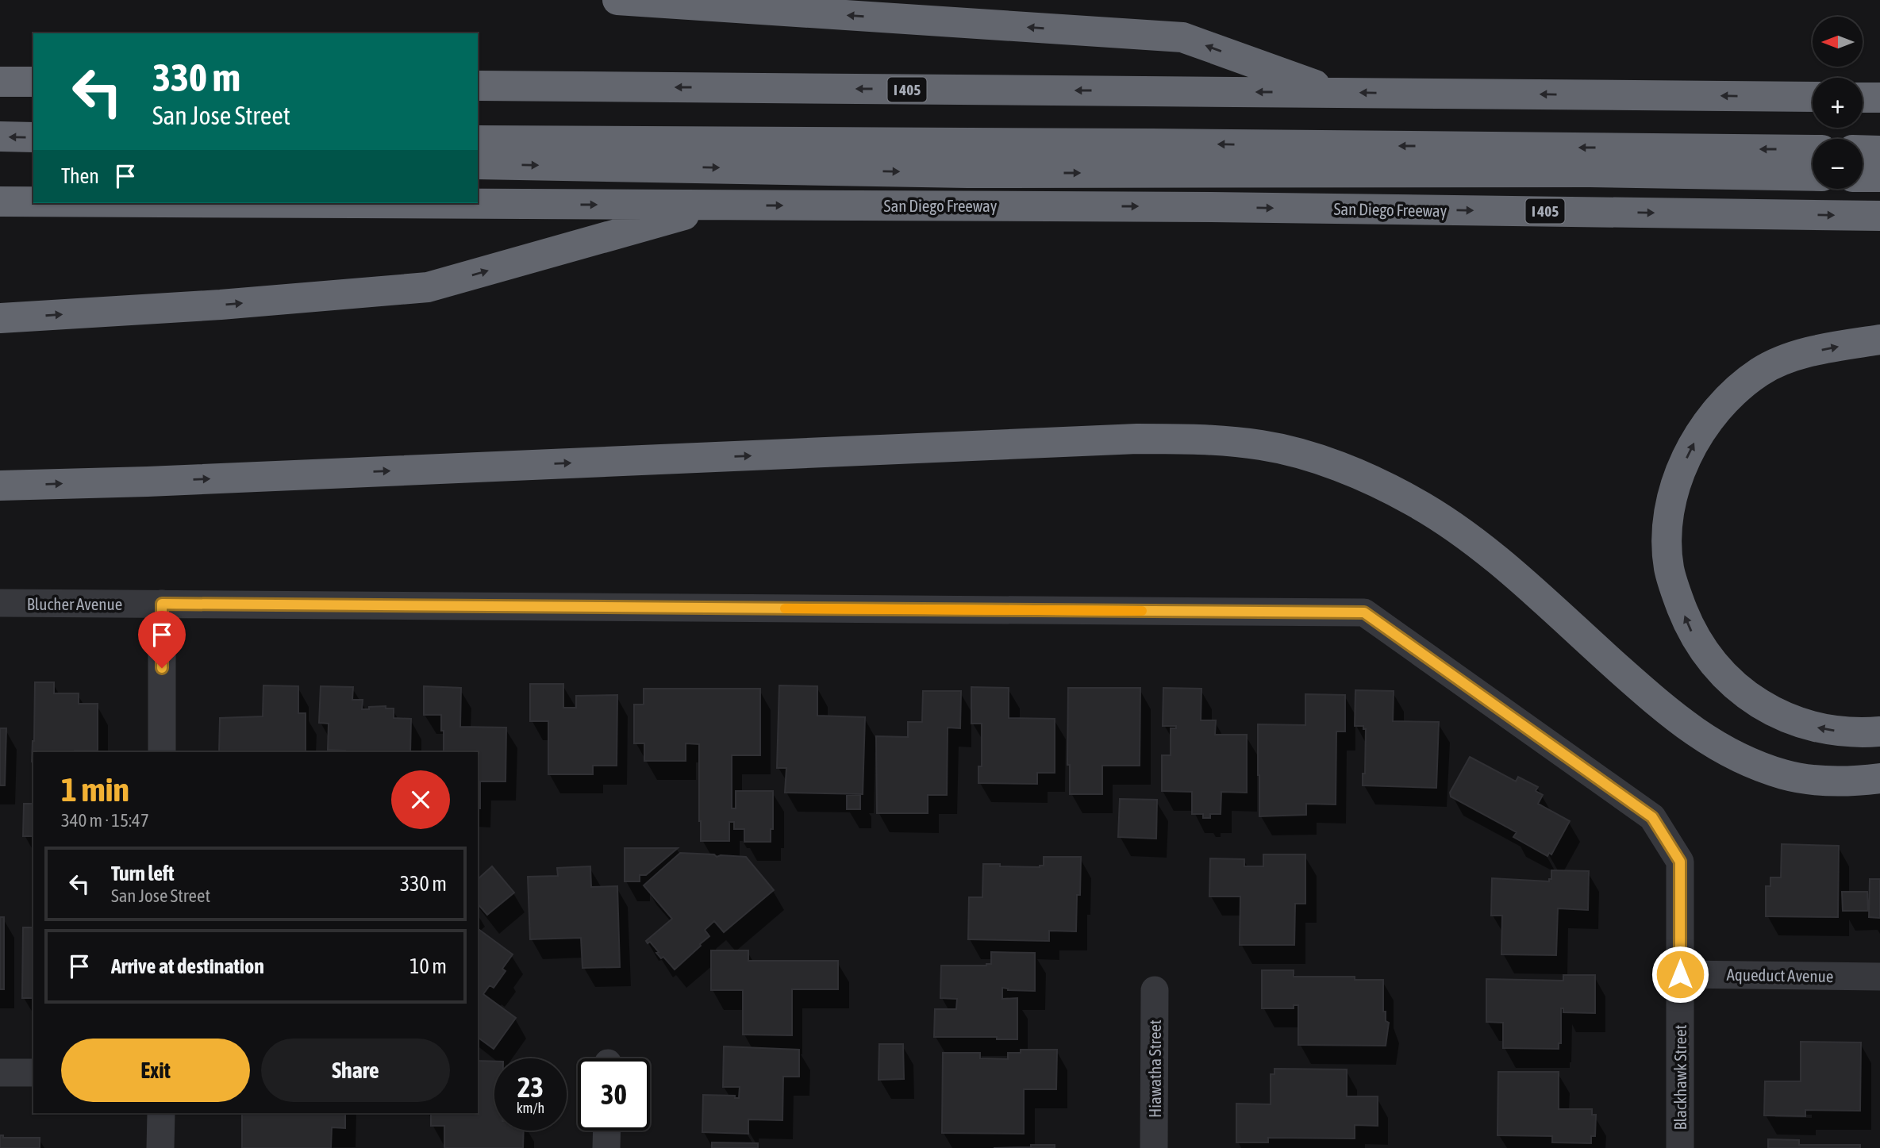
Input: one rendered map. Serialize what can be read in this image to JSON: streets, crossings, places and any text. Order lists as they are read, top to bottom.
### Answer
{
  "streets": {
    "highway": ["I 405", "San Diego Freeway"],
    "street": [
      "Blucher Avenue",
      "Aqueduct Avenue",
      "Hiawatha Street",
      "Blackhawk Street"
    ]
  },
  "crossings": [
    ["Blucher Avenue", "Aqueduct Avenue"],
    ["Blucher Avenue", "Blackhawk Street"],
    ["Aqueduct Avenue", "Blackhawk Street"]
  ],
  "north": "left",
  "page": {
    "map_buttons": ["+", "−"],
    "turn": ["330 m", "San Jose Street"],
    "then": "Then",
    "heading": ["1 min", "340 m · 15:47"],
    "list": [
      {
        "name": "Turn left",
        "note": "San Jose Street",
        "value": "330 m"
      },
      {
        "name": "Arrive at destination",
        "value": "10 m"
      }
    ],
    "buttons": ["Exit", "Share"],
    "speed": "23 km/h",
    "limit": "30"
  }
}
